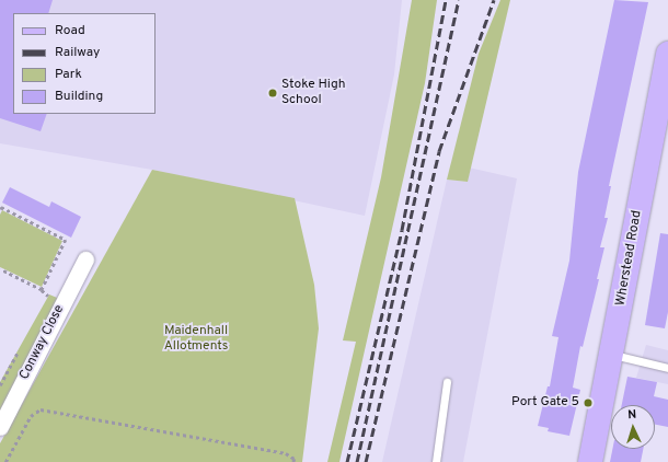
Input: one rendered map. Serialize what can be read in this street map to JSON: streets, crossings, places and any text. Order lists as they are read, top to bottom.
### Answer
{
  "streets": {
    "main road": ["Wherstead Road"],
    "street": ["Conway Close"]
  },
  "parks": ["Maidenhall Allotments"],
  "places": ["Stoke High School", "Port Gate 5"],
  "legend": [
    "Road",
    "Railway",
    "Park",
    "Building"
  ],
  "north": "top"
}
